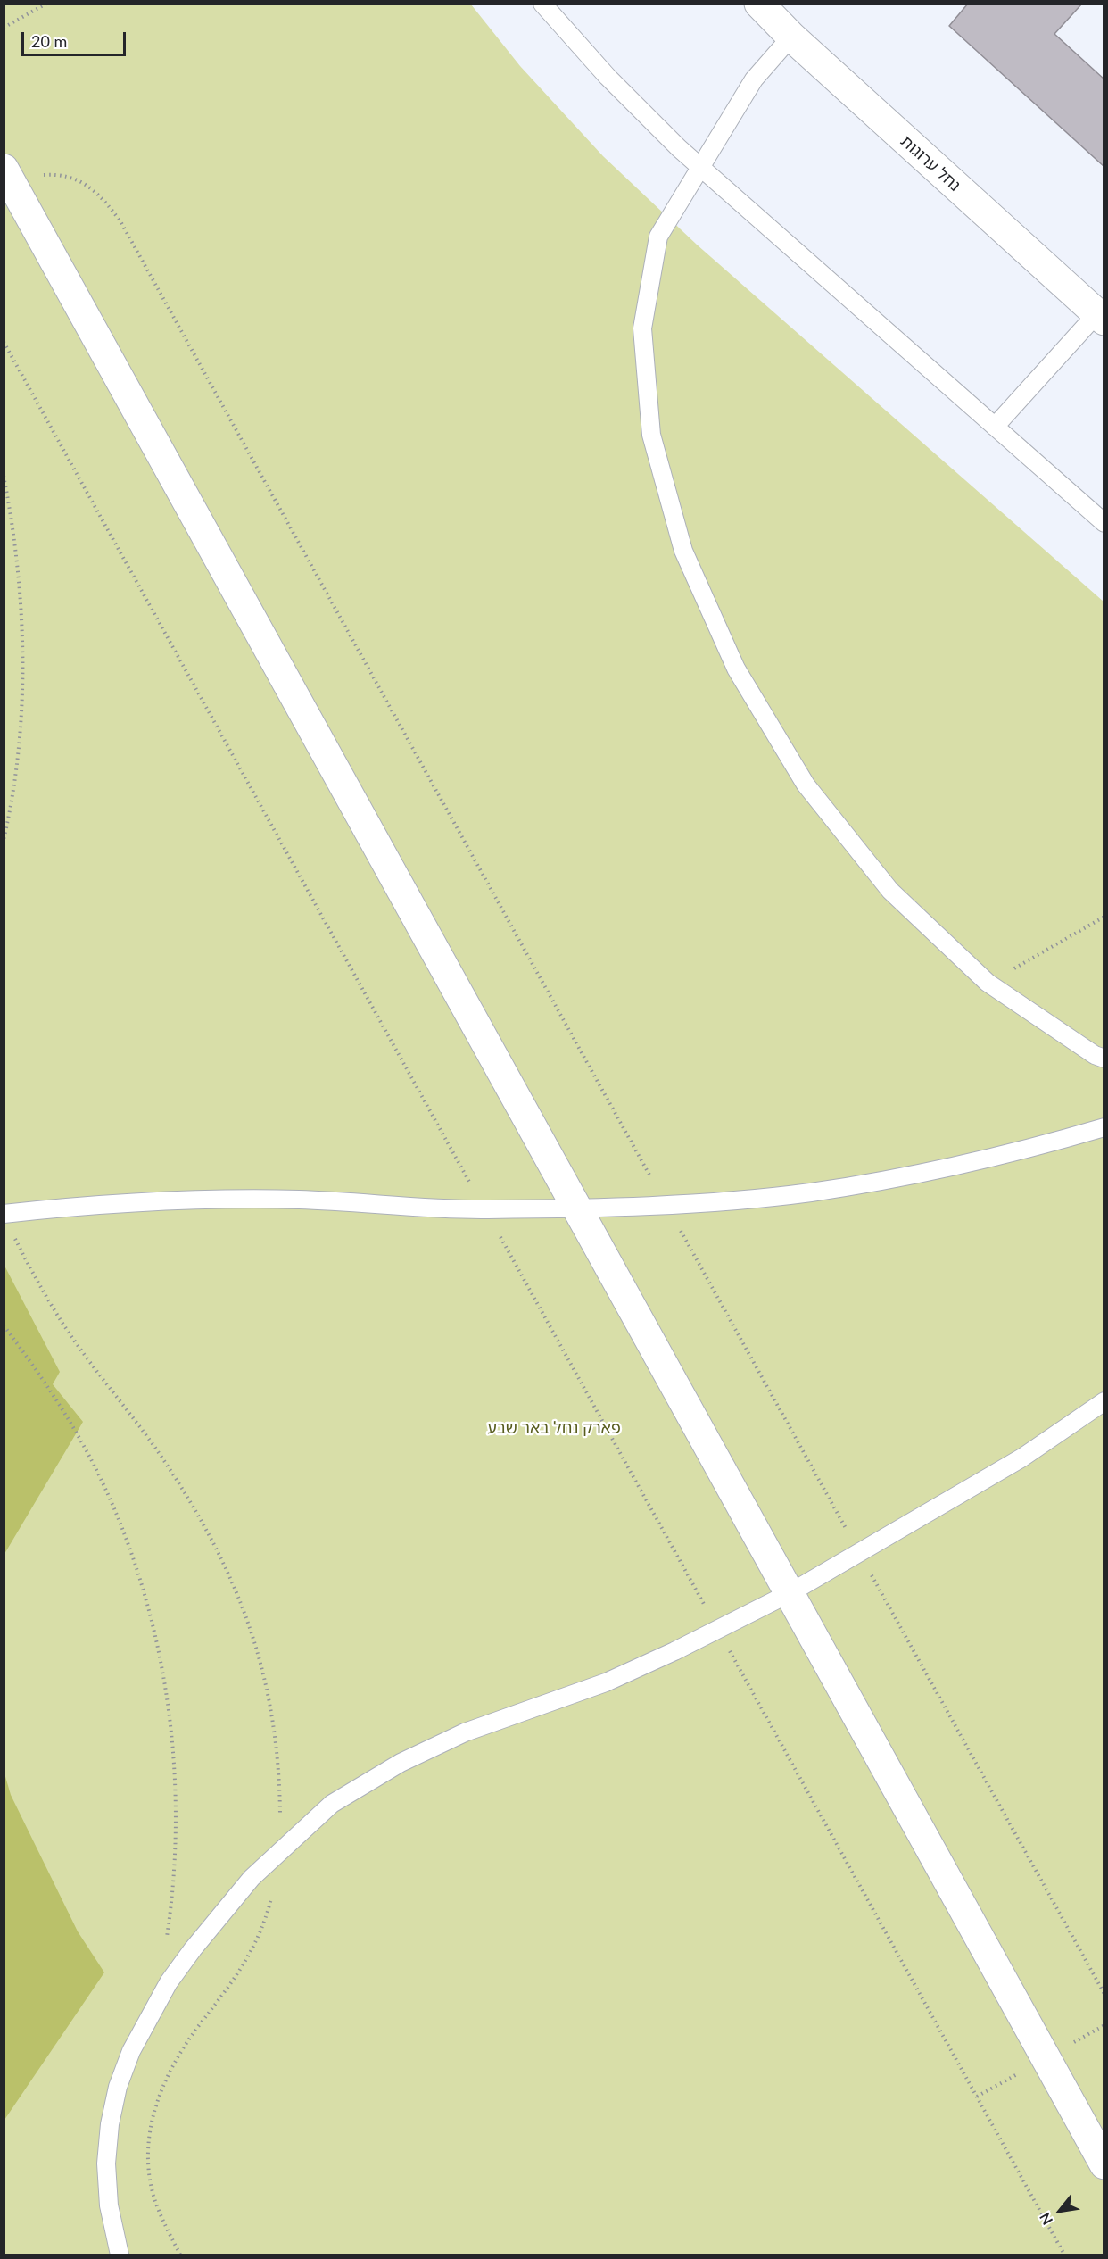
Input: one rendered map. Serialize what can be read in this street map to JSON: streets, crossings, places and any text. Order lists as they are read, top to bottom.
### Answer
{
  "streets": {
    "street": ["נחל ערוגות"]
  },
  "parks": ["פארק נחל באר שבע"],
  "scale_bar": "20 m",
  "north": "bottom left"
}
